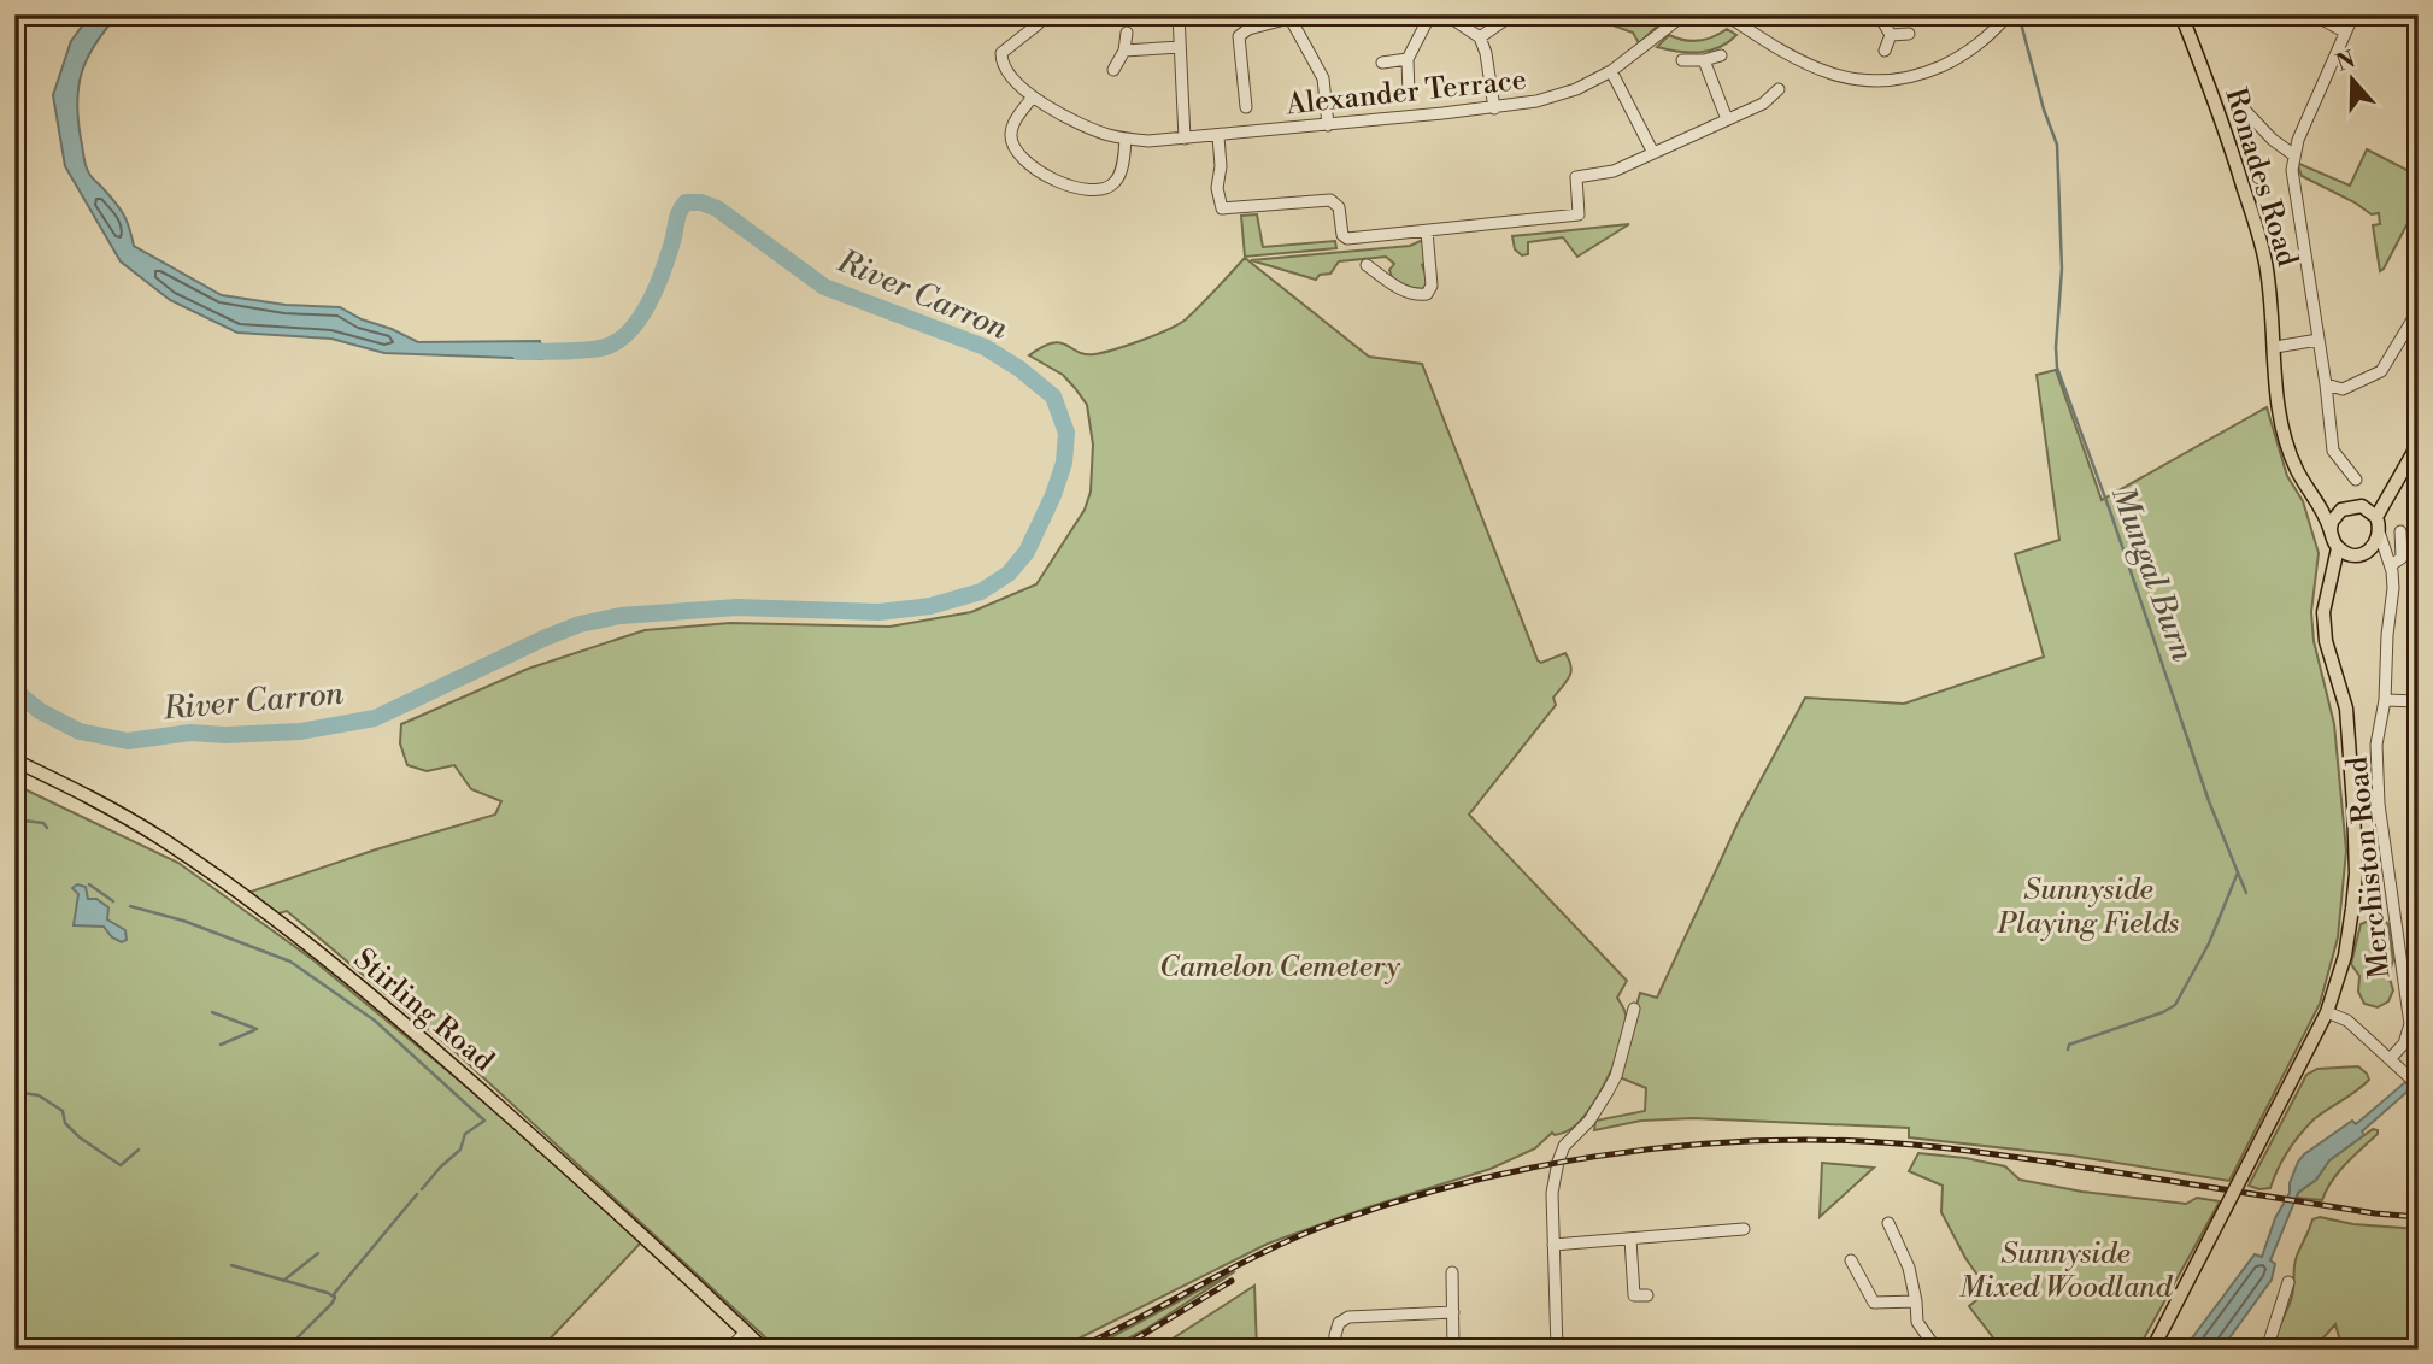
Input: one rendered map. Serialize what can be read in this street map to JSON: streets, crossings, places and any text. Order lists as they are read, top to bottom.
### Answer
{
  "streets": {
    "main road": ["Ronades Road", "Stirling Road"],
    "street": ["Alexander Terrace", "Merchiston Road"]
  },
  "crossings": [
    ["Ronades Road", "Merchiston Road"]
  ],
  "water": ["River Carron", "Mungal Burn"],
  "parks": ["Sunnyside Playing Fields", "Camelon Cemetery", "Sunnyside Mixed Woodland"],
  "north": "top"
}
